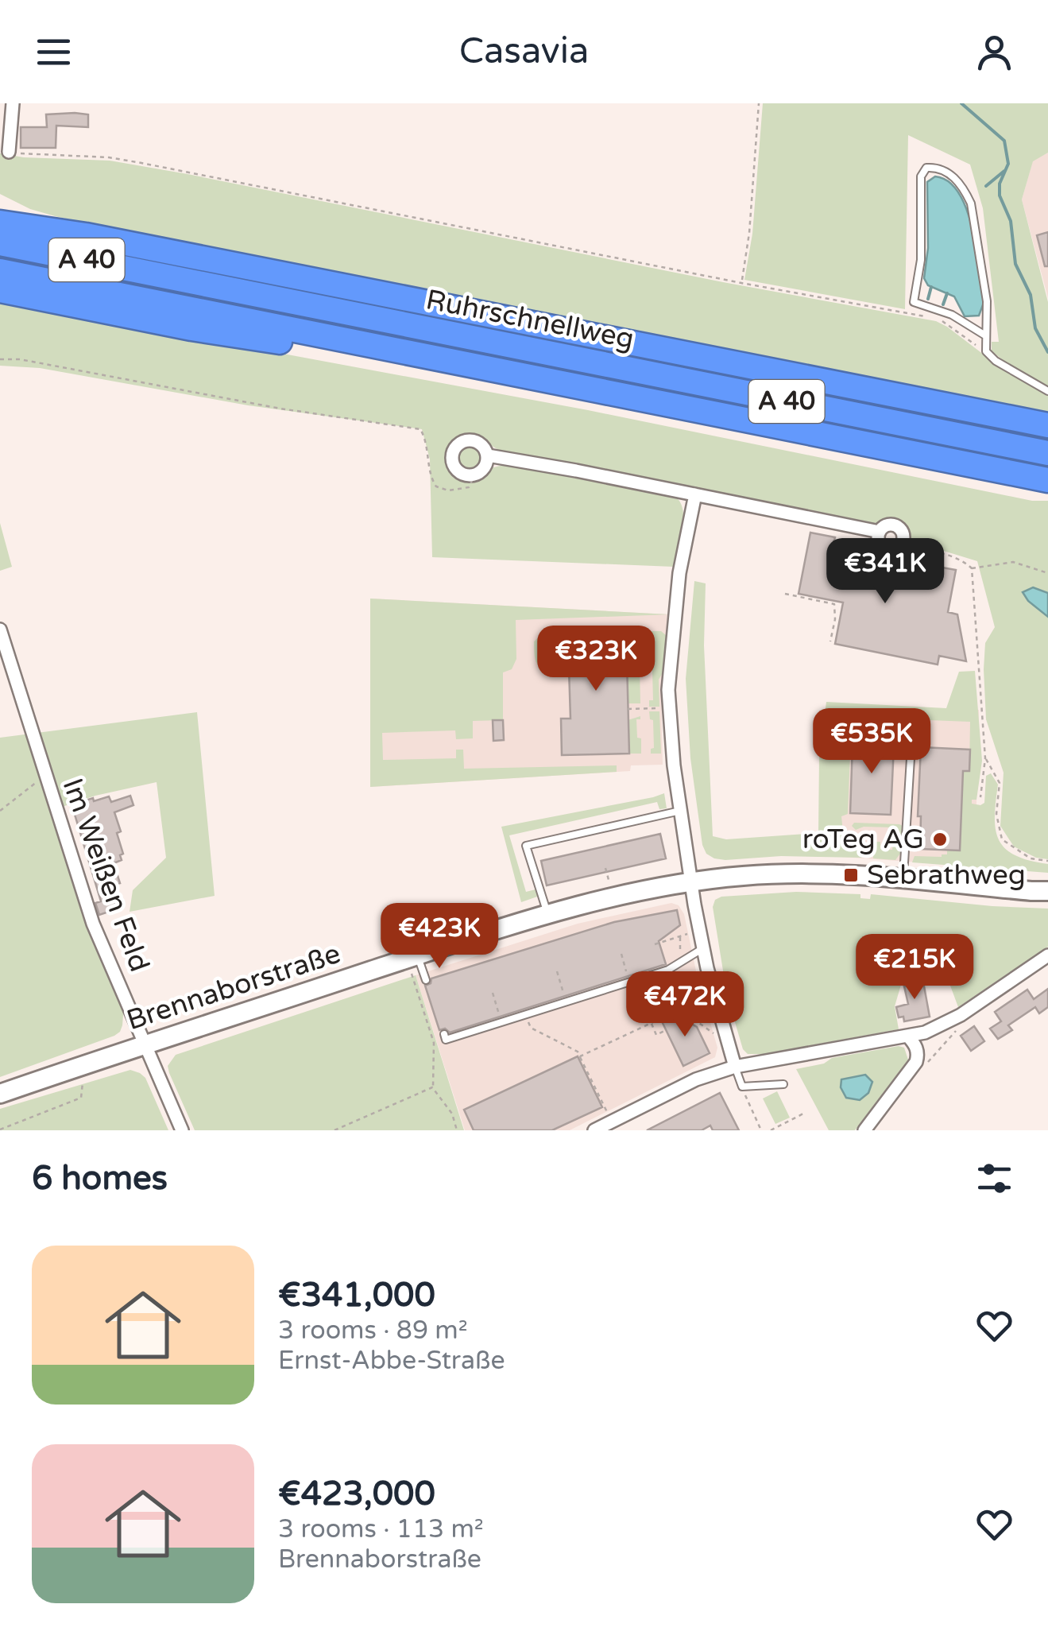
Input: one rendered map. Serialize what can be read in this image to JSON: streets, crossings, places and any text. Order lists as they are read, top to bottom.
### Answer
{
  "streets": {
    "highway": ["A 40", "Ruhrschnellweg"],
    "main road": ["Brennaborstraße"],
    "street": ["Im Weißen Feld"]
  },
  "crossings": [
    ["Im Weißen Feld", "Brennaborstraße"]
  ],
  "places": {
    "other": ["roTeg AG"],
    "transit": ["Sebrathweg"]
  },
  "page": {
    "header": "Casavia",
    "price": [
      "€341K",
      "€323K",
      "€535K",
      "€423K",
      "€215K",
      "€472K"
    ],
    "heading": "6 homes",
    "list": [
      {
        "name": "€341,000",
        "note": "3 rooms · 89 m² · Ernst-Abbe-Straße"
      },
      {
        "name": "€423,000",
        "note": "3 rooms · 113 m² · Brennaborstraße"
      }
    ]
  }
}
